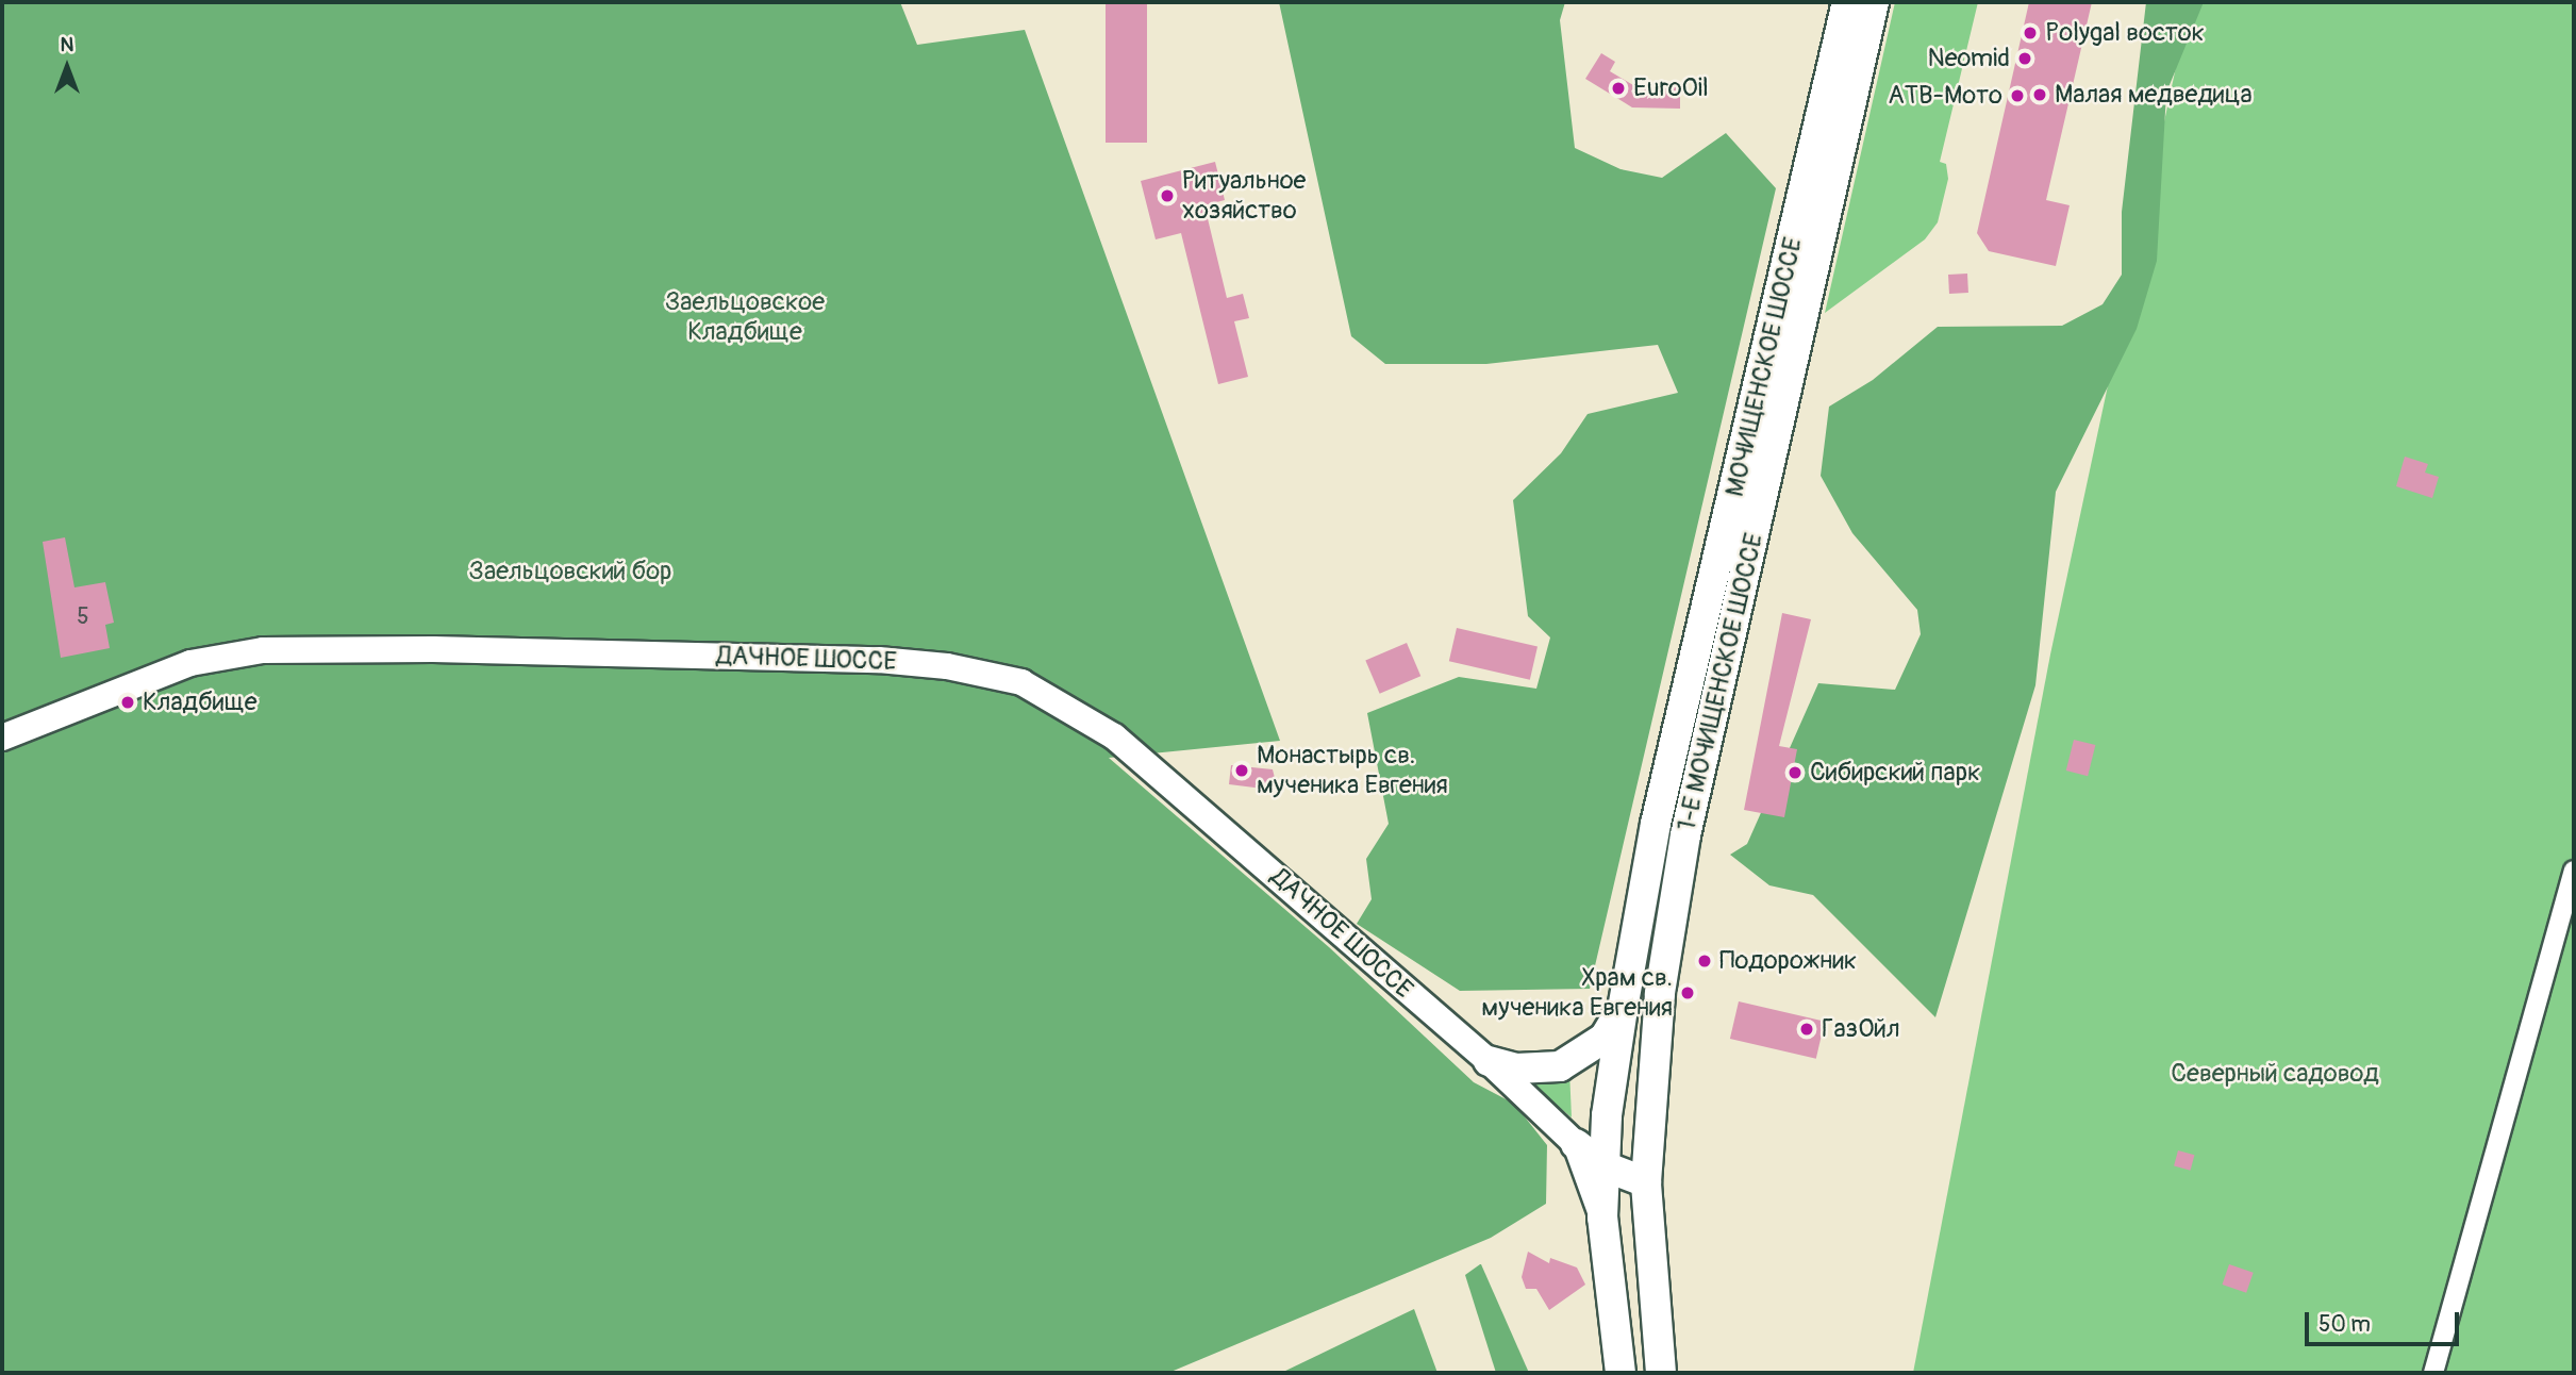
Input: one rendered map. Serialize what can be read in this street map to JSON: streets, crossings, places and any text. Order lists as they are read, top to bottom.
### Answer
{
  "streets": {
    "main road": ["МОЧИЩЕНСКОЕ ШОССЕ", "1-Е МОЧИЩЕНСКОЕ ШОССЕ"],
    "street": ["ДАЧНОЕ ШОССЕ"]
  },
  "parks": ["Заельцовское Кладбище", "Заельцовский бор", "Северный садовод"],
  "places": [
    "Polygal восток",
    "Neomid",
    "EuroOil",
    "Малая медведица",
    "АТВ-Мото",
    "Ритуальное хозяйство",
    "Кладбище",
    "Монастырь св. мученика Евгения",
    "Сибирский парк",
    "Подорожник",
    "Храм св. мученика Евгения",
    "ГазОйл"
  ],
  "house_numbers": ["5"],
  "scale_bar": "50 m",
  "north": "top"
}
